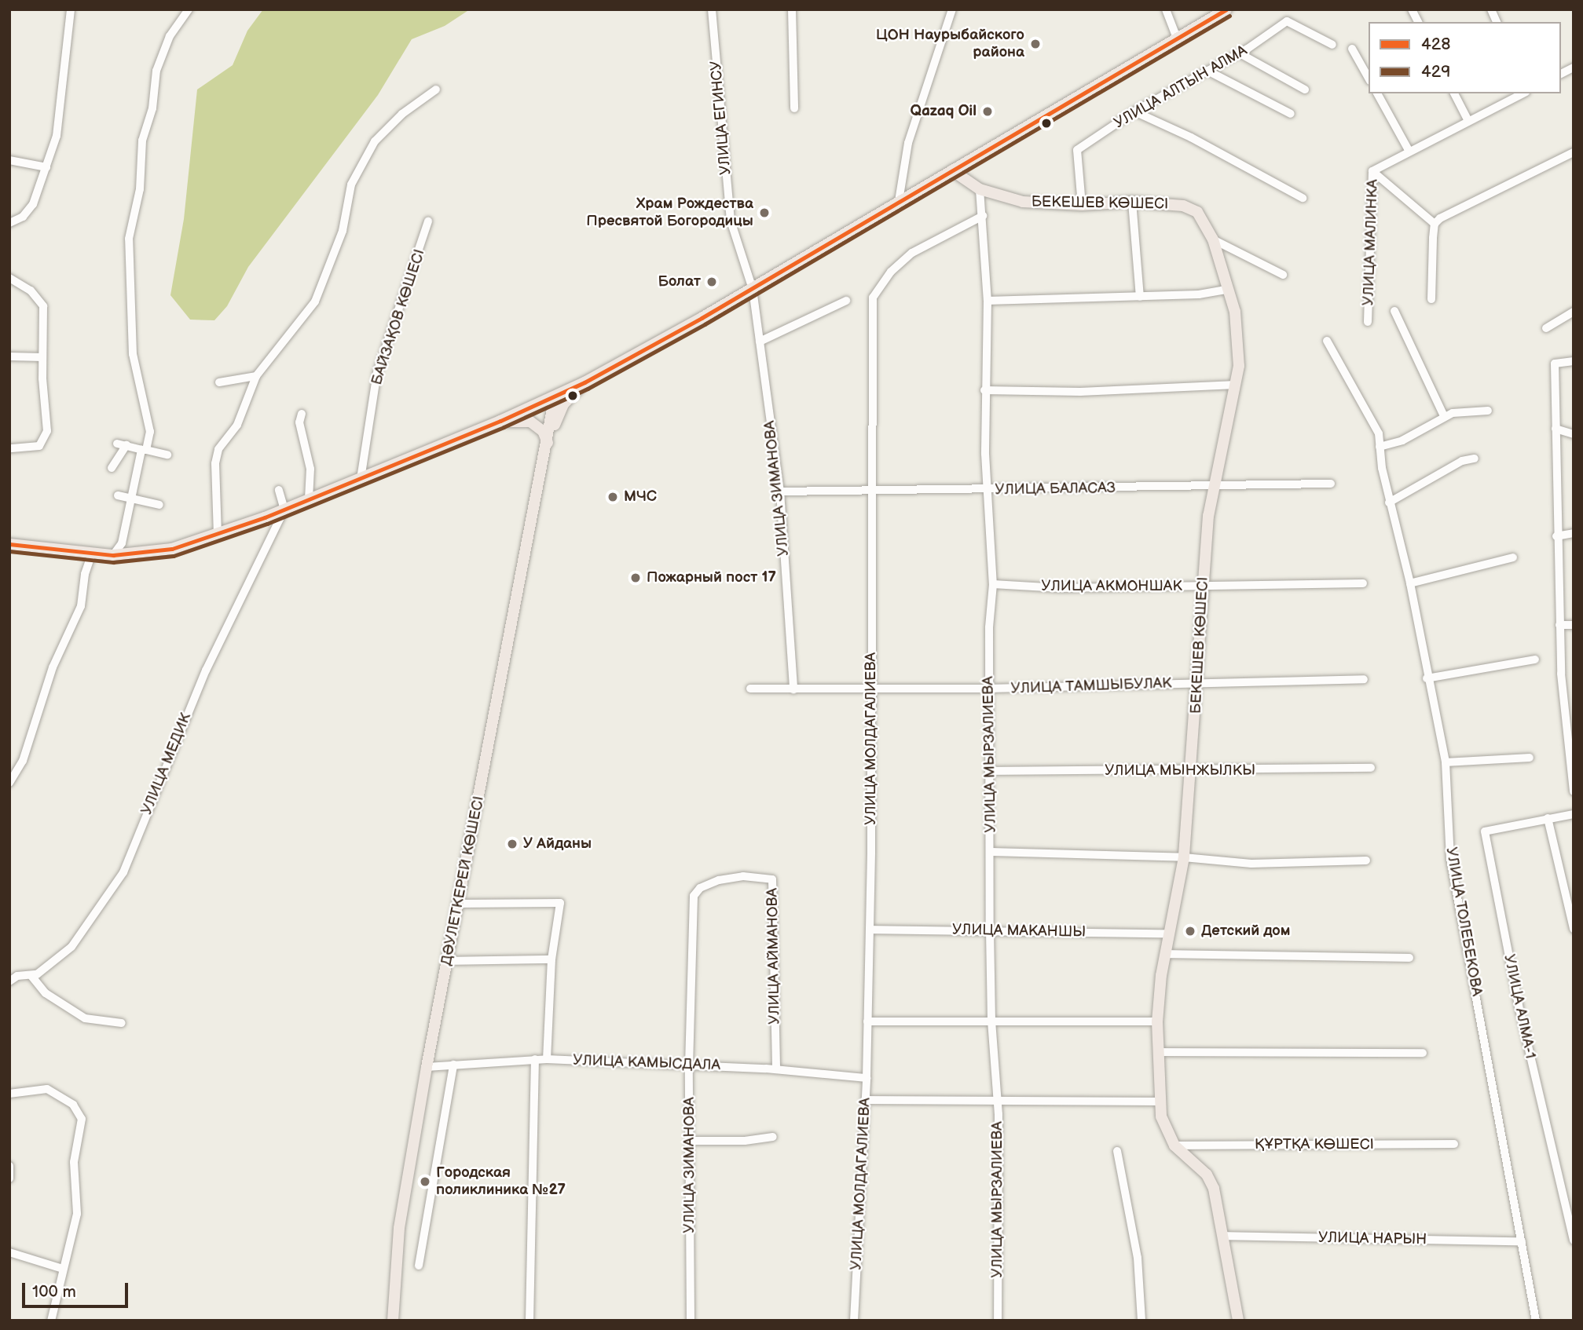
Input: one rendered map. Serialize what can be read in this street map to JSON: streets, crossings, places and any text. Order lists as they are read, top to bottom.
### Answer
{
  "streets": {
    "main road": ["БЕКЕШЕВ КӨШЕСІ", "ДӘУЛЕТКЕРЕЙ КӨШЕСІ"],
    "street": [
      "УЛИЦА АЛТЫН АЛМА",
      "УЛИЦА ЕГИНСУ",
      "УЛИЦА МАЛИНКА",
      "БАЙЗАҚОВ КӨШЕСІ",
      "УЛИЦА ЗИМАНОВА",
      "УЛИЦА БАЛАСАЗ",
      "УЛИЦА АКМОНШАК",
      "УЛИЦА ТАМШЫБУЛАК",
      "УЛИЦА МОЛДАГАЛИЕВА",
      "УЛИЦА МЫРЗАЛИЕВА",
      "УЛИЦА МЕДИК",
      "УЛИЦА МЫНЖЫЛКЫ",
      "УЛИЦА ТОЛЕБЕКОВА",
      "УЛИЦА МАКАНШЫ",
      "УЛИЦА АЙМАНОВА",
      "УЛИЦА АЛМА-1",
      "УЛИЦА КАМЫСДАЛА",
      "ҚҰРТҚА КӨШЕСІ",
      "УЛИЦА НАРЫН"
    ]
  },
  "crossings": [
    ["УЛИЦА АЛТЫН АЛМА", "БЕКЕШЕВ КӨШЕСІ"],
    ["УЛИЦА ЕГИНСУ", "УЛИЦА ЗИМАНОВА"],
    ["БЕКЕШЕВ КӨШЕСІ", "УЛИЦА БАЛАСАЗ"],
    ["БЕКЕШЕВ КӨШЕСІ", "УЛИЦА АКМОНШАК"],
    ["БЕКЕШЕВ КӨШЕСІ", "УЛИЦА ТАМШЫБУЛАК"],
    ["БЕКЕШЕВ КӨШЕСІ", "УЛИЦА МЫРЗАЛИЕВА"],
    ["БЕКЕШЕВ КӨШЕСІ", "УЛИЦА МЫНЖЫЛКЫ"],
    ["БЕКЕШЕВ КӨШЕСІ", "УЛИЦА МАКАНШЫ"],
    ["БЕКЕШЕВ КӨШЕСІ", "ҚҰРТҚА КӨШЕСІ"],
    ["БЕКЕШЕВ КӨШЕСІ", "УЛИЦА НАРЫН"],
    ["УЛИЦА ЗИМАНОВА", "УЛИЦА БАЛАСАЗ"],
    ["УЛИЦА ЗИМАНОВА", "УЛИЦА ТАМШЫБУЛАК"],
    ["УЛИЦА ЗИМАНОВА", "УЛИЦА АЙМАНОВА"],
    ["УЛИЦА ЗИМАНОВА", "УЛИЦА КАМЫСДАЛА"],
    ["УЛИЦА БАЛАСАЗ", "УЛИЦА МОЛДАГАЛИЕВА"],
    ["УЛИЦА БАЛАСАЗ", "УЛИЦА МЫРЗАЛИЕВА"],
    ["УЛИЦА АКМОНШАК", "УЛИЦА МЫРЗАЛИЕВА"],
    ["УЛИЦА ТАМШЫБУЛАК", "УЛИЦА МОЛДАГАЛИЕВА"],
    ["УЛИЦА ТАМШЫБУЛАК", "УЛИЦА МЫРЗАЛИЕВА"],
    ["УЛИЦА МОЛДАГАЛИЕВА", "УЛИЦА МЫРЗАЛИЕВА"],
    ["УЛИЦА МОЛДАГАЛИЕВА", "УЛИЦА МАКАНШЫ"],
    ["УЛИЦА МОЛДАГАЛИЕВА", "УЛИЦА КАМЫСДАЛА"],
    ["УЛИЦА МЫРЗАЛИЕВА", "УЛИЦА МЫНЖЫЛКЫ"],
    ["УЛИЦА МЫРЗАЛИЕВА", "УЛИЦА МАКАНШЫ"],
    ["ДӘУЛЕТКЕРЕЙ КӨШЕСІ", "УЛИЦА КАМЫСДАЛА"],
    ["УЛИЦА ТОЛЕБЕКОВА", "УЛИЦА НАРЫН"],
    ["УЛИЦА АЙМАНОВА", "УЛИЦА КАМЫСДАЛА"]
  ],
  "places": [
    "ЦОН Наурыбайского района",
    "Qazaq Oil",
    "Храм Рождества Пресвятой Богородицы",
    "Болат",
    "МЧС",
    "Пожарный пост 17",
    "У Айданы",
    "Детский дом",
    "Городская поликлиника №27"
  ],
  "lines": ["transit line 428", "transit line 429"],
  "legend": ["428", "429"],
  "scale_bar": "100 m"
}
